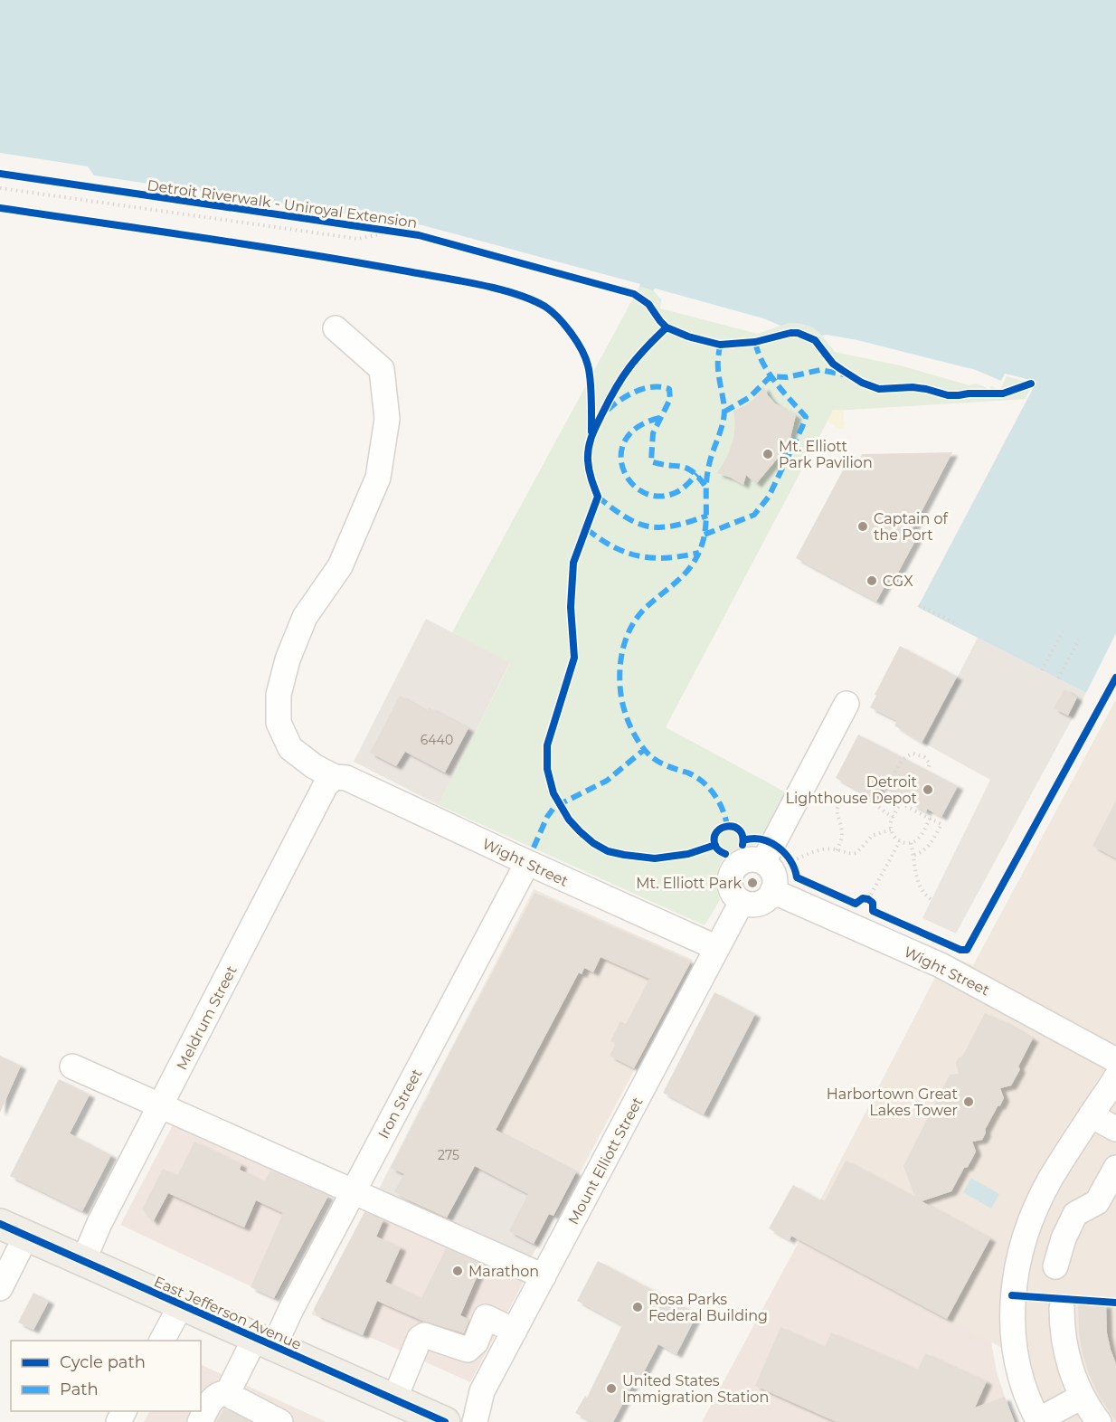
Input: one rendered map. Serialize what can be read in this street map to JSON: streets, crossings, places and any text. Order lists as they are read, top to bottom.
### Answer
{
  "streets": {
    "main road": ["East Jefferson Avenue"],
    "street": [
      "Wight Street",
      "Meldrum Street",
      "Iron Street",
      "Mount Elliott Street"
    ],
    "cycle path": ["Detroit Riverwalk - Uniroyal Extension"]
  },
  "crossings": [
    ["Wight Street", "Meldrum Street"],
    ["Wight Street", "Iron Street"],
    ["Wight Street", "Mount Elliott Street"],
    ["Meldrum Street", "East Jefferson Avenue"],
    ["Iron Street", "East Jefferson Avenue"]
  ],
  "places": [
    "Mt. Elliott Park Pavilion",
    "Captain of the Port",
    "CGX",
    "Detroit Lighthouse Depot",
    "Mt. Elliott Park",
    "Harbortown Great Lakes Tower",
    "Marathon",
    "Rosa Parks Federal Building",
    "United States Immigration Station"
  ],
  "house_numbers": ["6440", "275"],
  "legend": ["Cycle path", "Path"]
}
